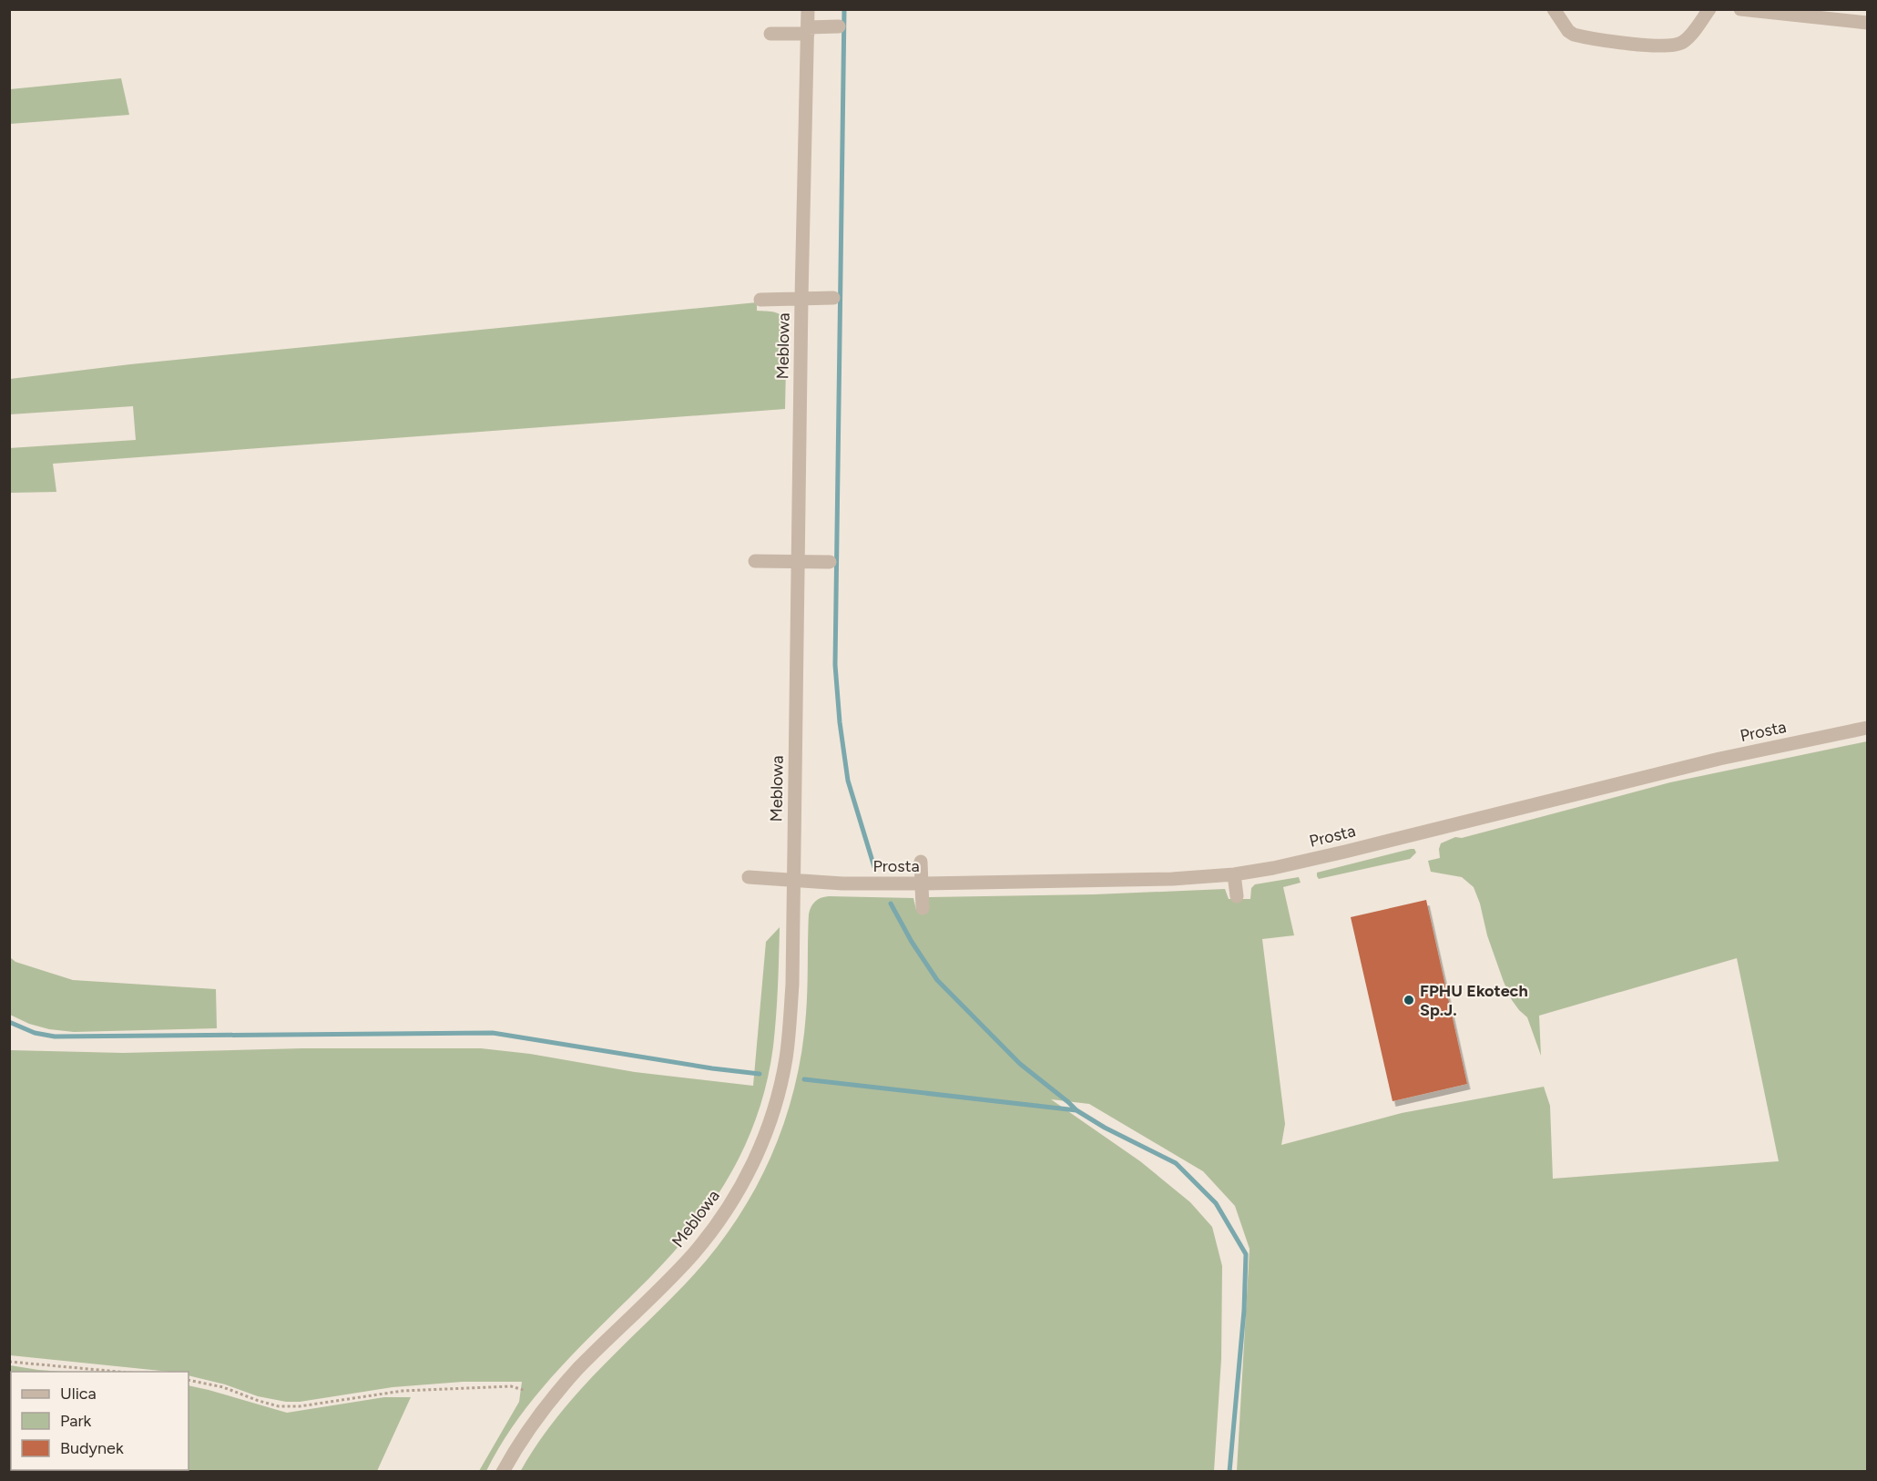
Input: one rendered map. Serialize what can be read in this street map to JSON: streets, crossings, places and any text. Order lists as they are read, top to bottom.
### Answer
{
  "streets": {
    "street": ["Meblowa", "Prosta"]
  },
  "crossings": [
    ["Meblowa", "Prosta"]
  ],
  "places": ["FPHU Ekotech Sp.J."],
  "legend": ["Ulica", "Park", "Budynek"]
}
